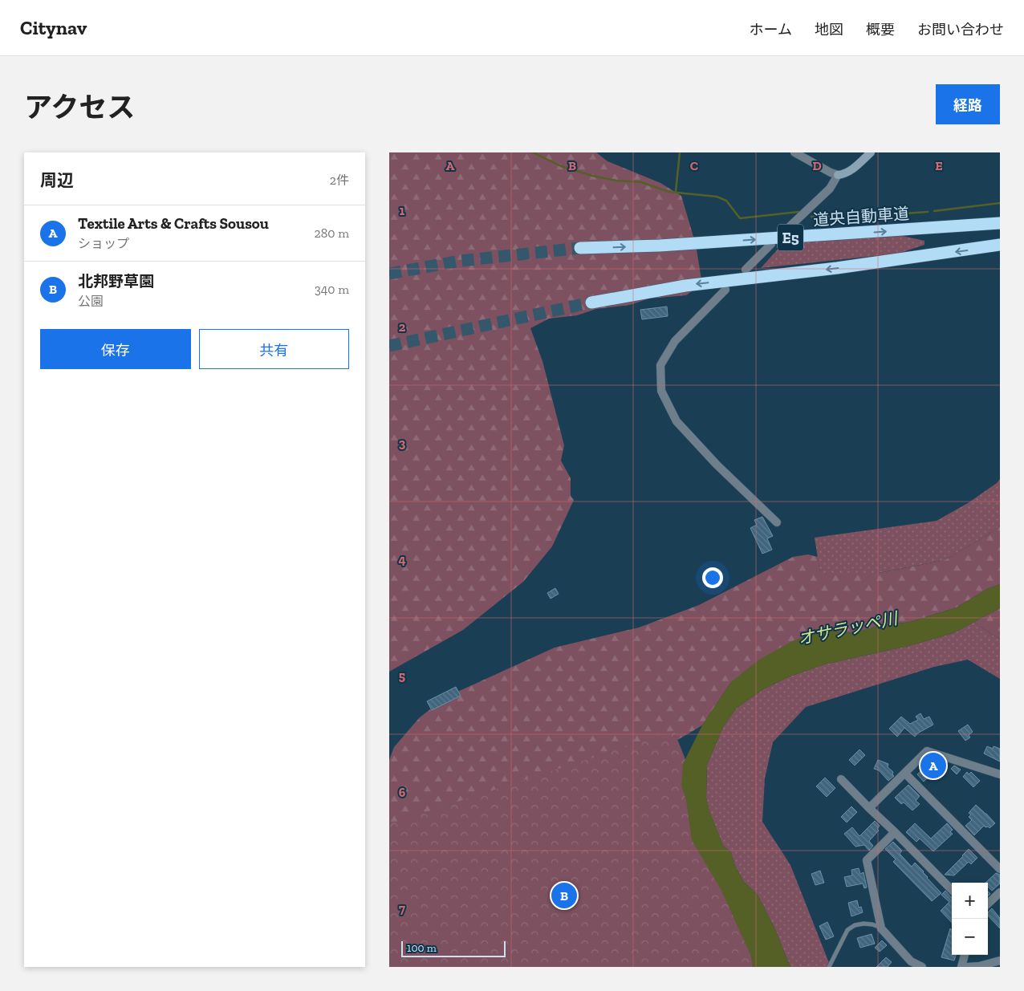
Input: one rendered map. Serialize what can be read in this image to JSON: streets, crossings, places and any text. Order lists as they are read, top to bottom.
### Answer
{
  "streets": {
    "highway": ["道央自動車道", "E5"]
  },
  "water": ["オサラッペ川"],
  "scale_bar": "100 m",
  "page": {
    "header": "Citynav",
    "nav": [
      "ホーム",
      "地図",
      "概要",
      "お問い合わせ"
    ],
    "title": "アクセス",
    "buttons": [
      "経路",
      ["保存", "共有"]
    ],
    "heading": ["周辺", "2件"],
    "list": [
      {
        "mark": "A",
        "name": "Textile Arts & Crafts Sousou",
        "note": "ショップ",
        "value": "280 m"
      },
      {
        "mark": "B",
        "name": "北邦野草園",
        "note": "公園",
        "value": "340 m"
      }
    ],
    "pins": ["A", "B"],
    "map_buttons": ["+", "−"],
    "scale": "100 m"
  },
  "grid": {
    "columns": [
      "A",
      "B",
      "C",
      "D",
      "E"
    ],
    "rows": [
      "1",
      "2",
      "3",
      "4",
      "5",
      "6",
      "7"
    ]
  }
}
